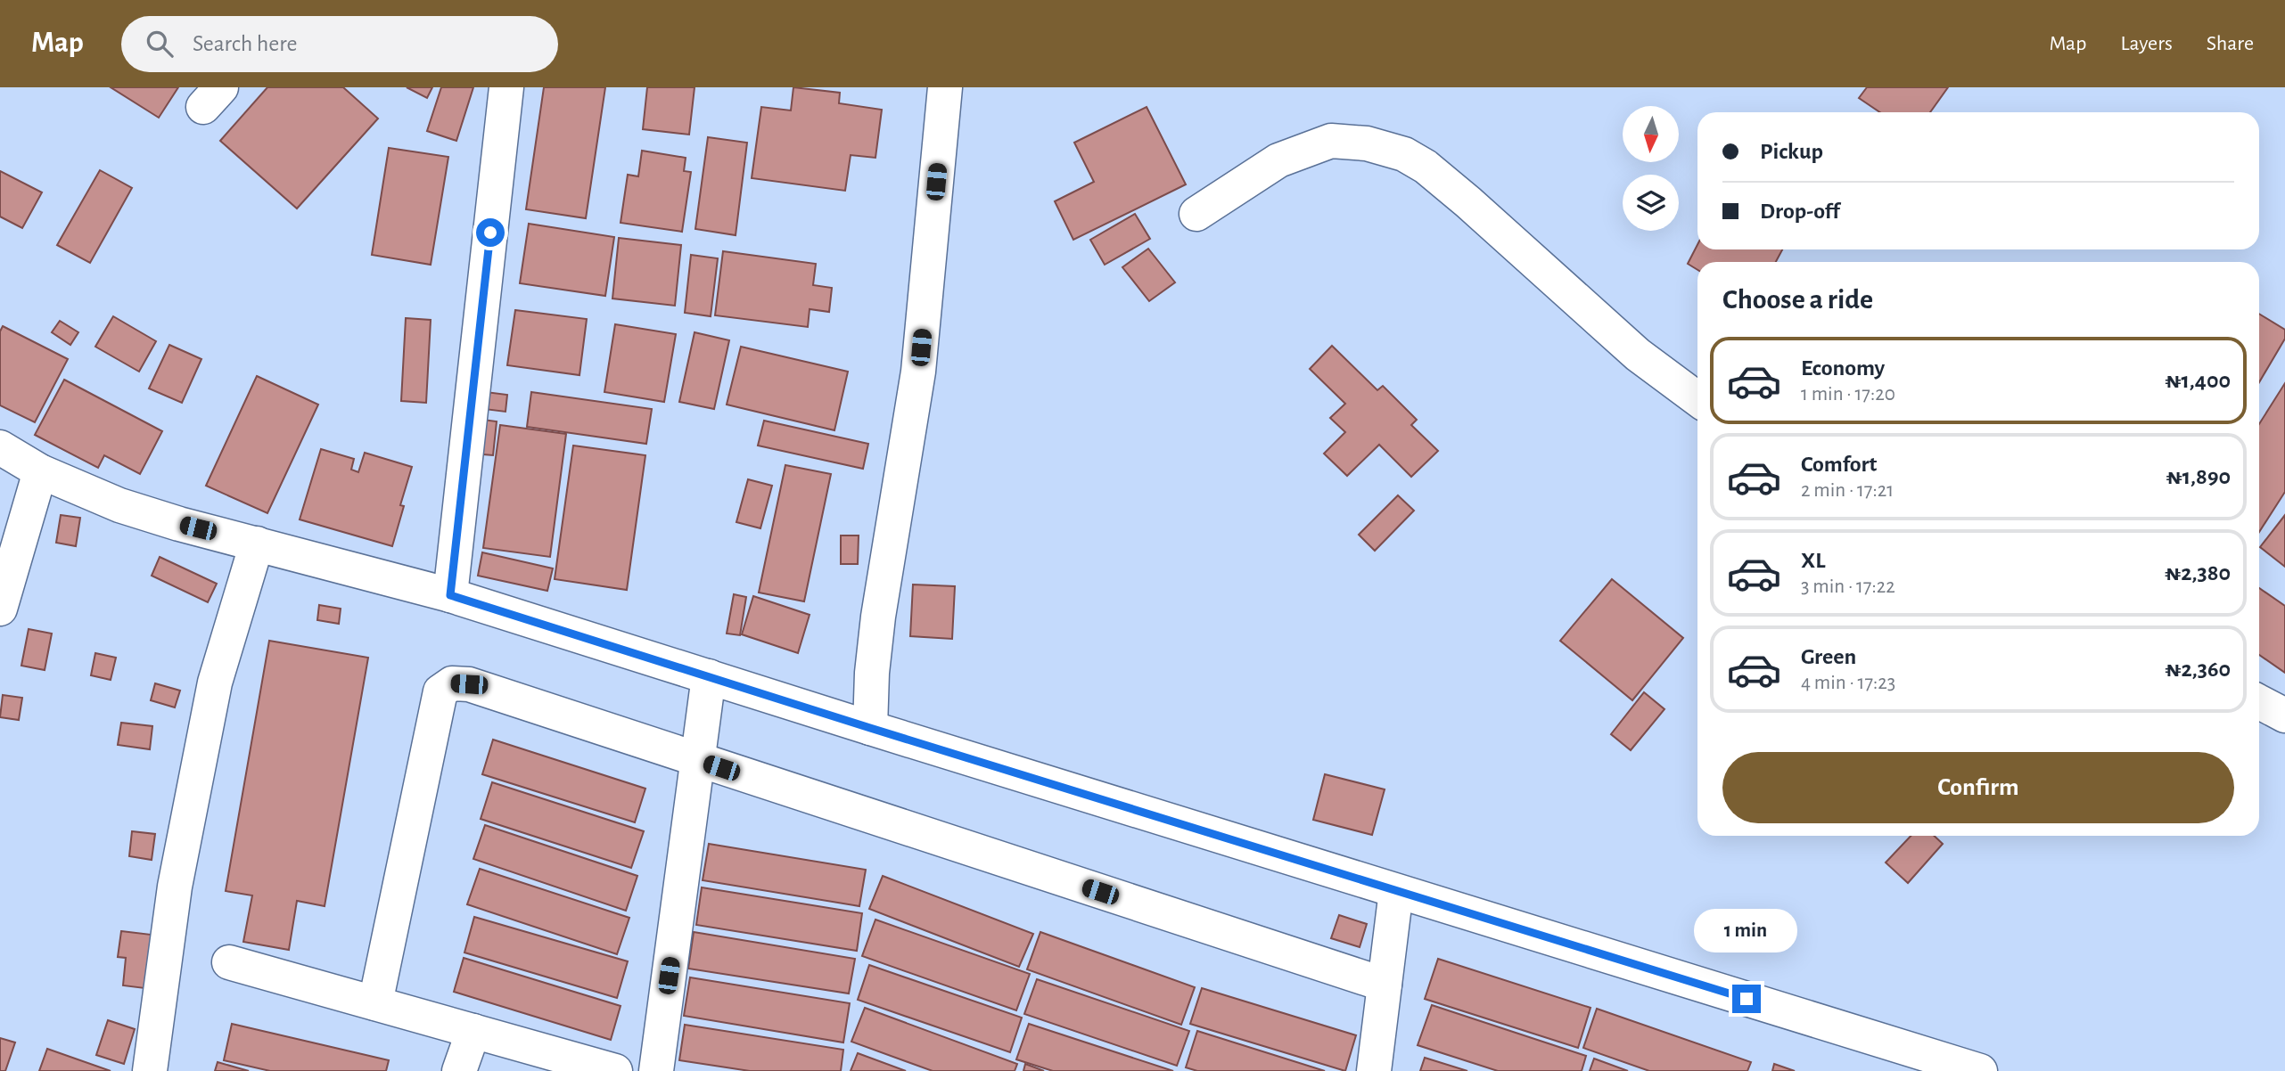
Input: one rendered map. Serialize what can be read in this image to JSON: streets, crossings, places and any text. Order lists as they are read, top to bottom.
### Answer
{
  "north": "bottom",
  "page": {
    "header": "Map",
    "search": "Search here",
    "nav": ["Map", "Layers", "Share"],
    "banner": ["Pickup", "Drop-off"],
    "heading": "Choose a ride",
    "list": [
      {
        "name": "Economy",
        "note": "1 min · 17:20",
        "value": "₦1,400"
      },
      {
        "name": "Comfort",
        "note": "2 min · 17:21",
        "value": "₦1,890"
      },
      {
        "name": "XL",
        "note": "3 min · 17:22",
        "value": "₦2,380"
      },
      {
        "name": "Green",
        "note": "4 min · 17:23",
        "value": "₦2,360"
      }
    ],
    "buttons": "Confirm",
    "bubble": "1 min"
  }
}
